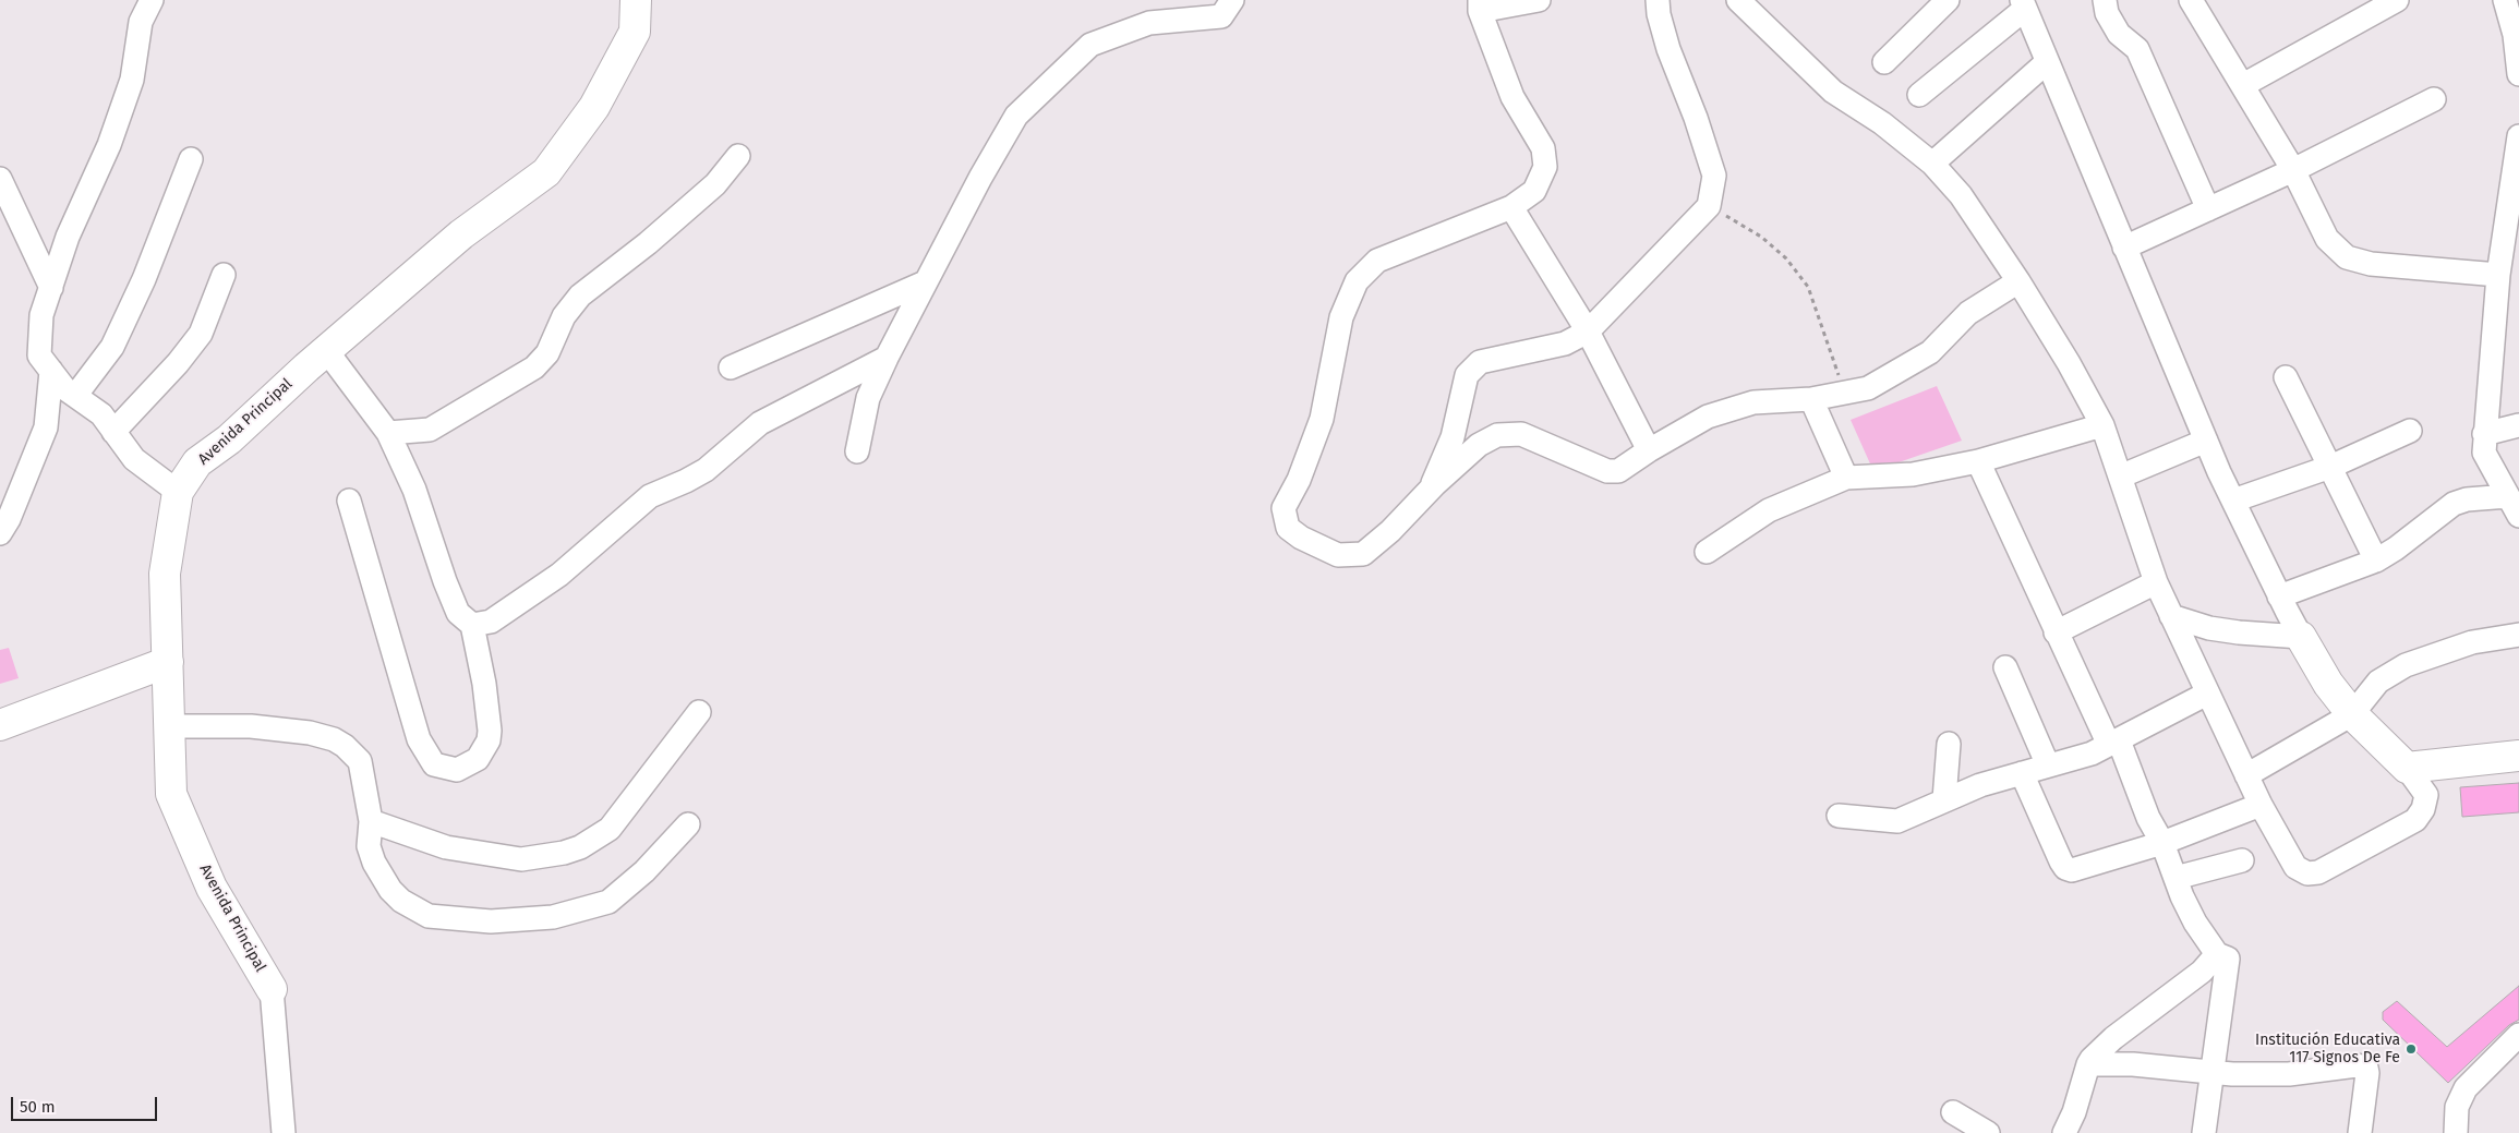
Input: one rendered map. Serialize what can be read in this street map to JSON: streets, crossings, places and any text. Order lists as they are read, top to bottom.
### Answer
{
  "streets": {
    "street": ["Avenida Principal"]
  },
  "places": ["Institución Educativa 117 Signos De Fe"],
  "scale_bar": "50 m"
}
